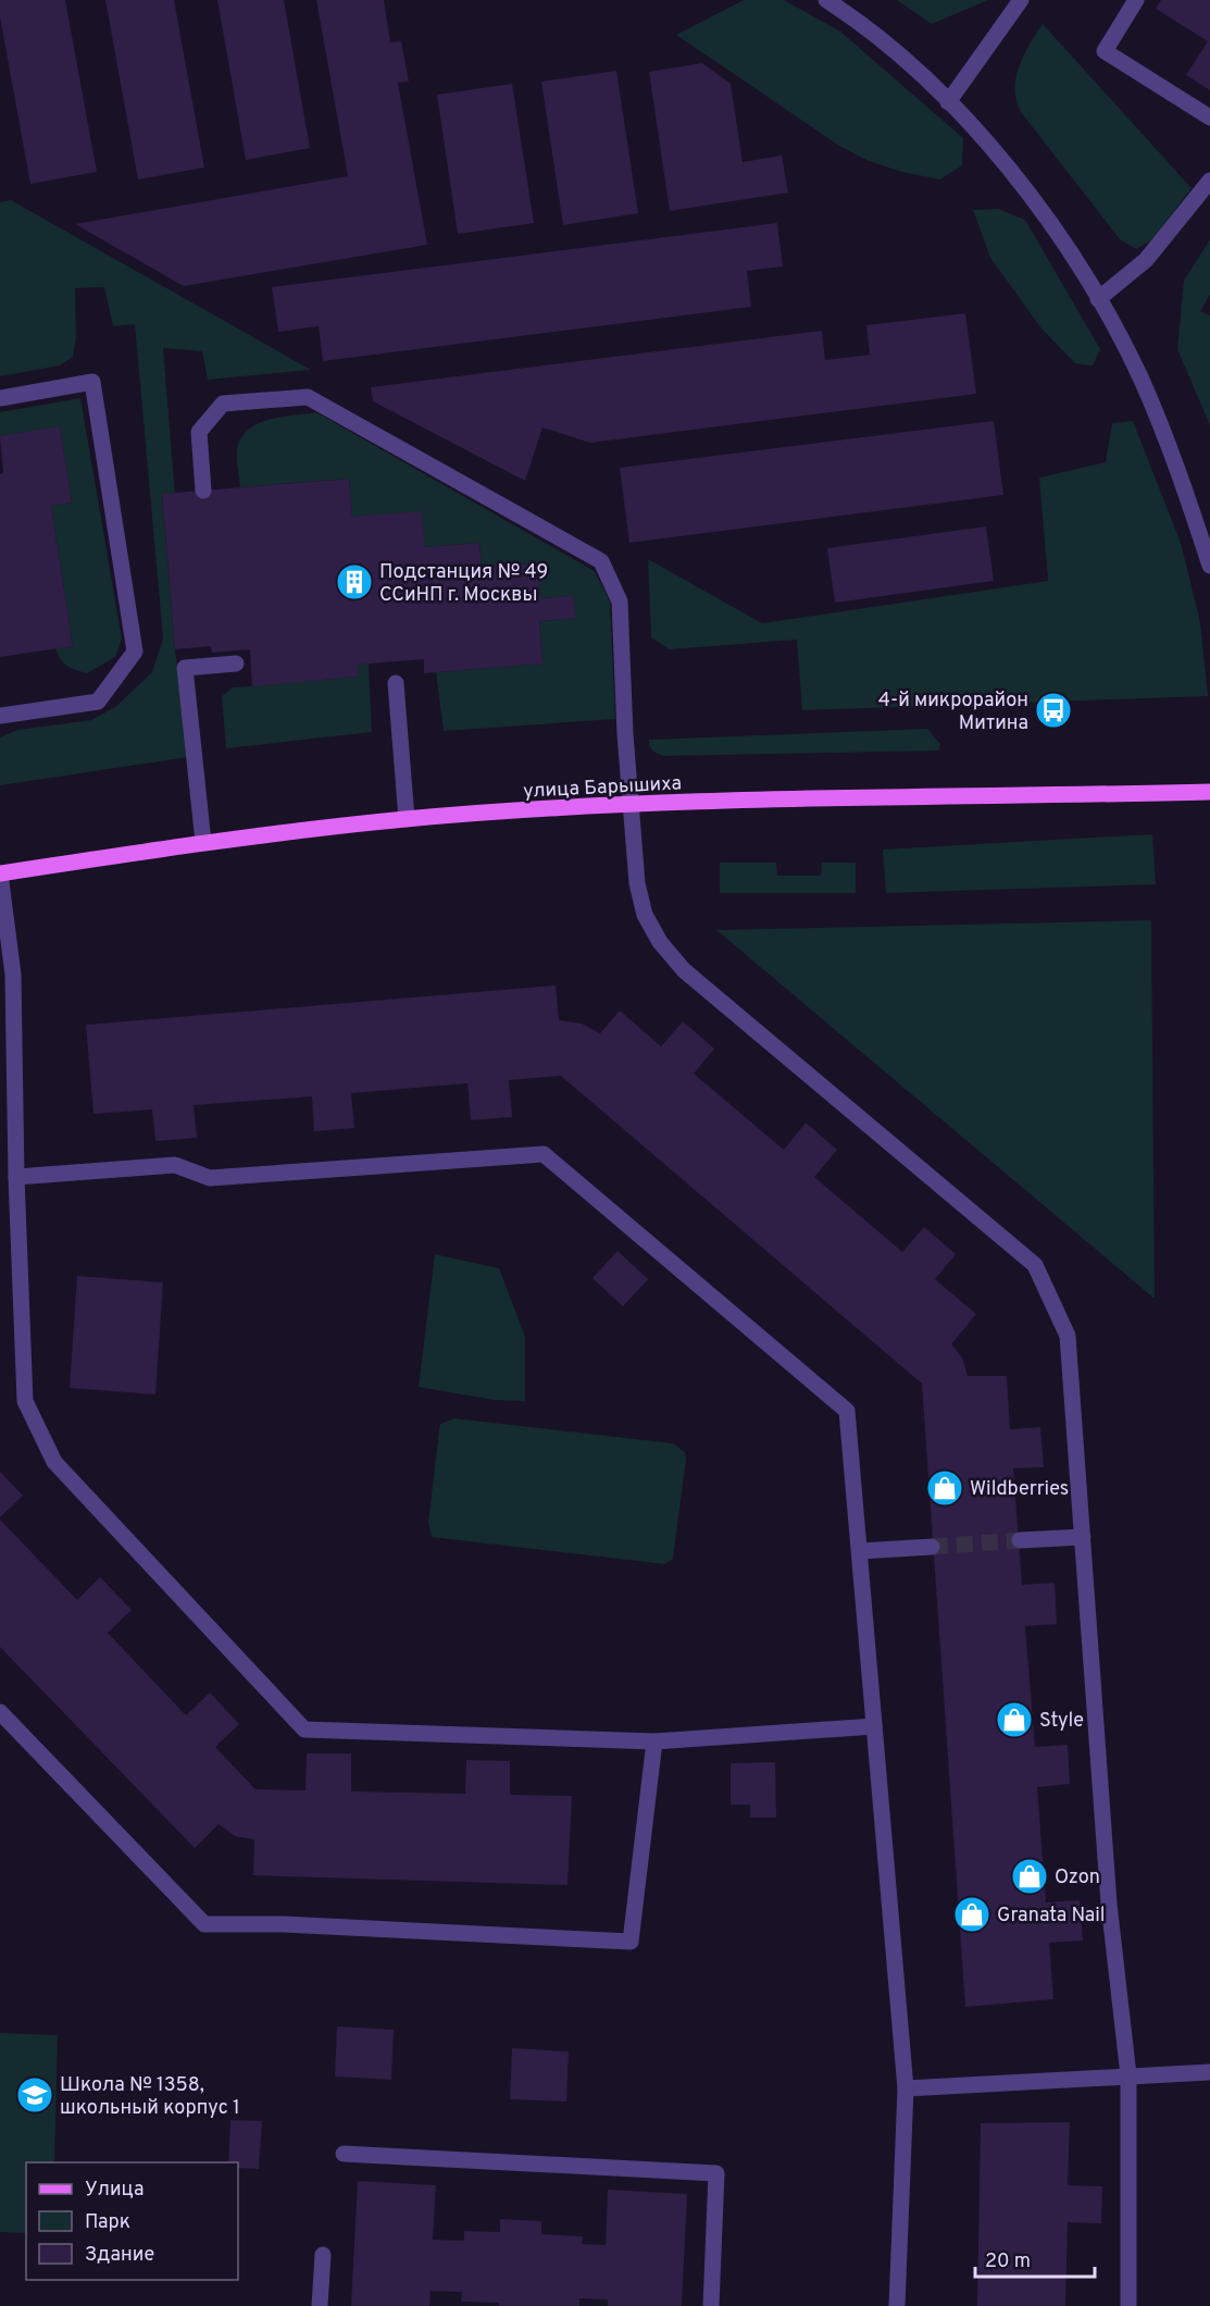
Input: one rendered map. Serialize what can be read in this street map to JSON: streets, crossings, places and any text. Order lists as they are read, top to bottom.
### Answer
{
  "streets": {
    "main road": ["улица Барышиха"]
  },
  "places": {
    "building": ["Подстанция № 49 ССиНП г. Москвы"],
    "bus stop": ["4-й микрорайон Митина"],
    "shop": [
      "Wildberries",
      "Style",
      "Ozon",
      "Granata Nail"
    ],
    "school or university": ["Школа № 1358, школьный корпус 1"]
  },
  "legend": ["Улица", "Парк", "Здание"],
  "scale_bar": "20 m"
}
